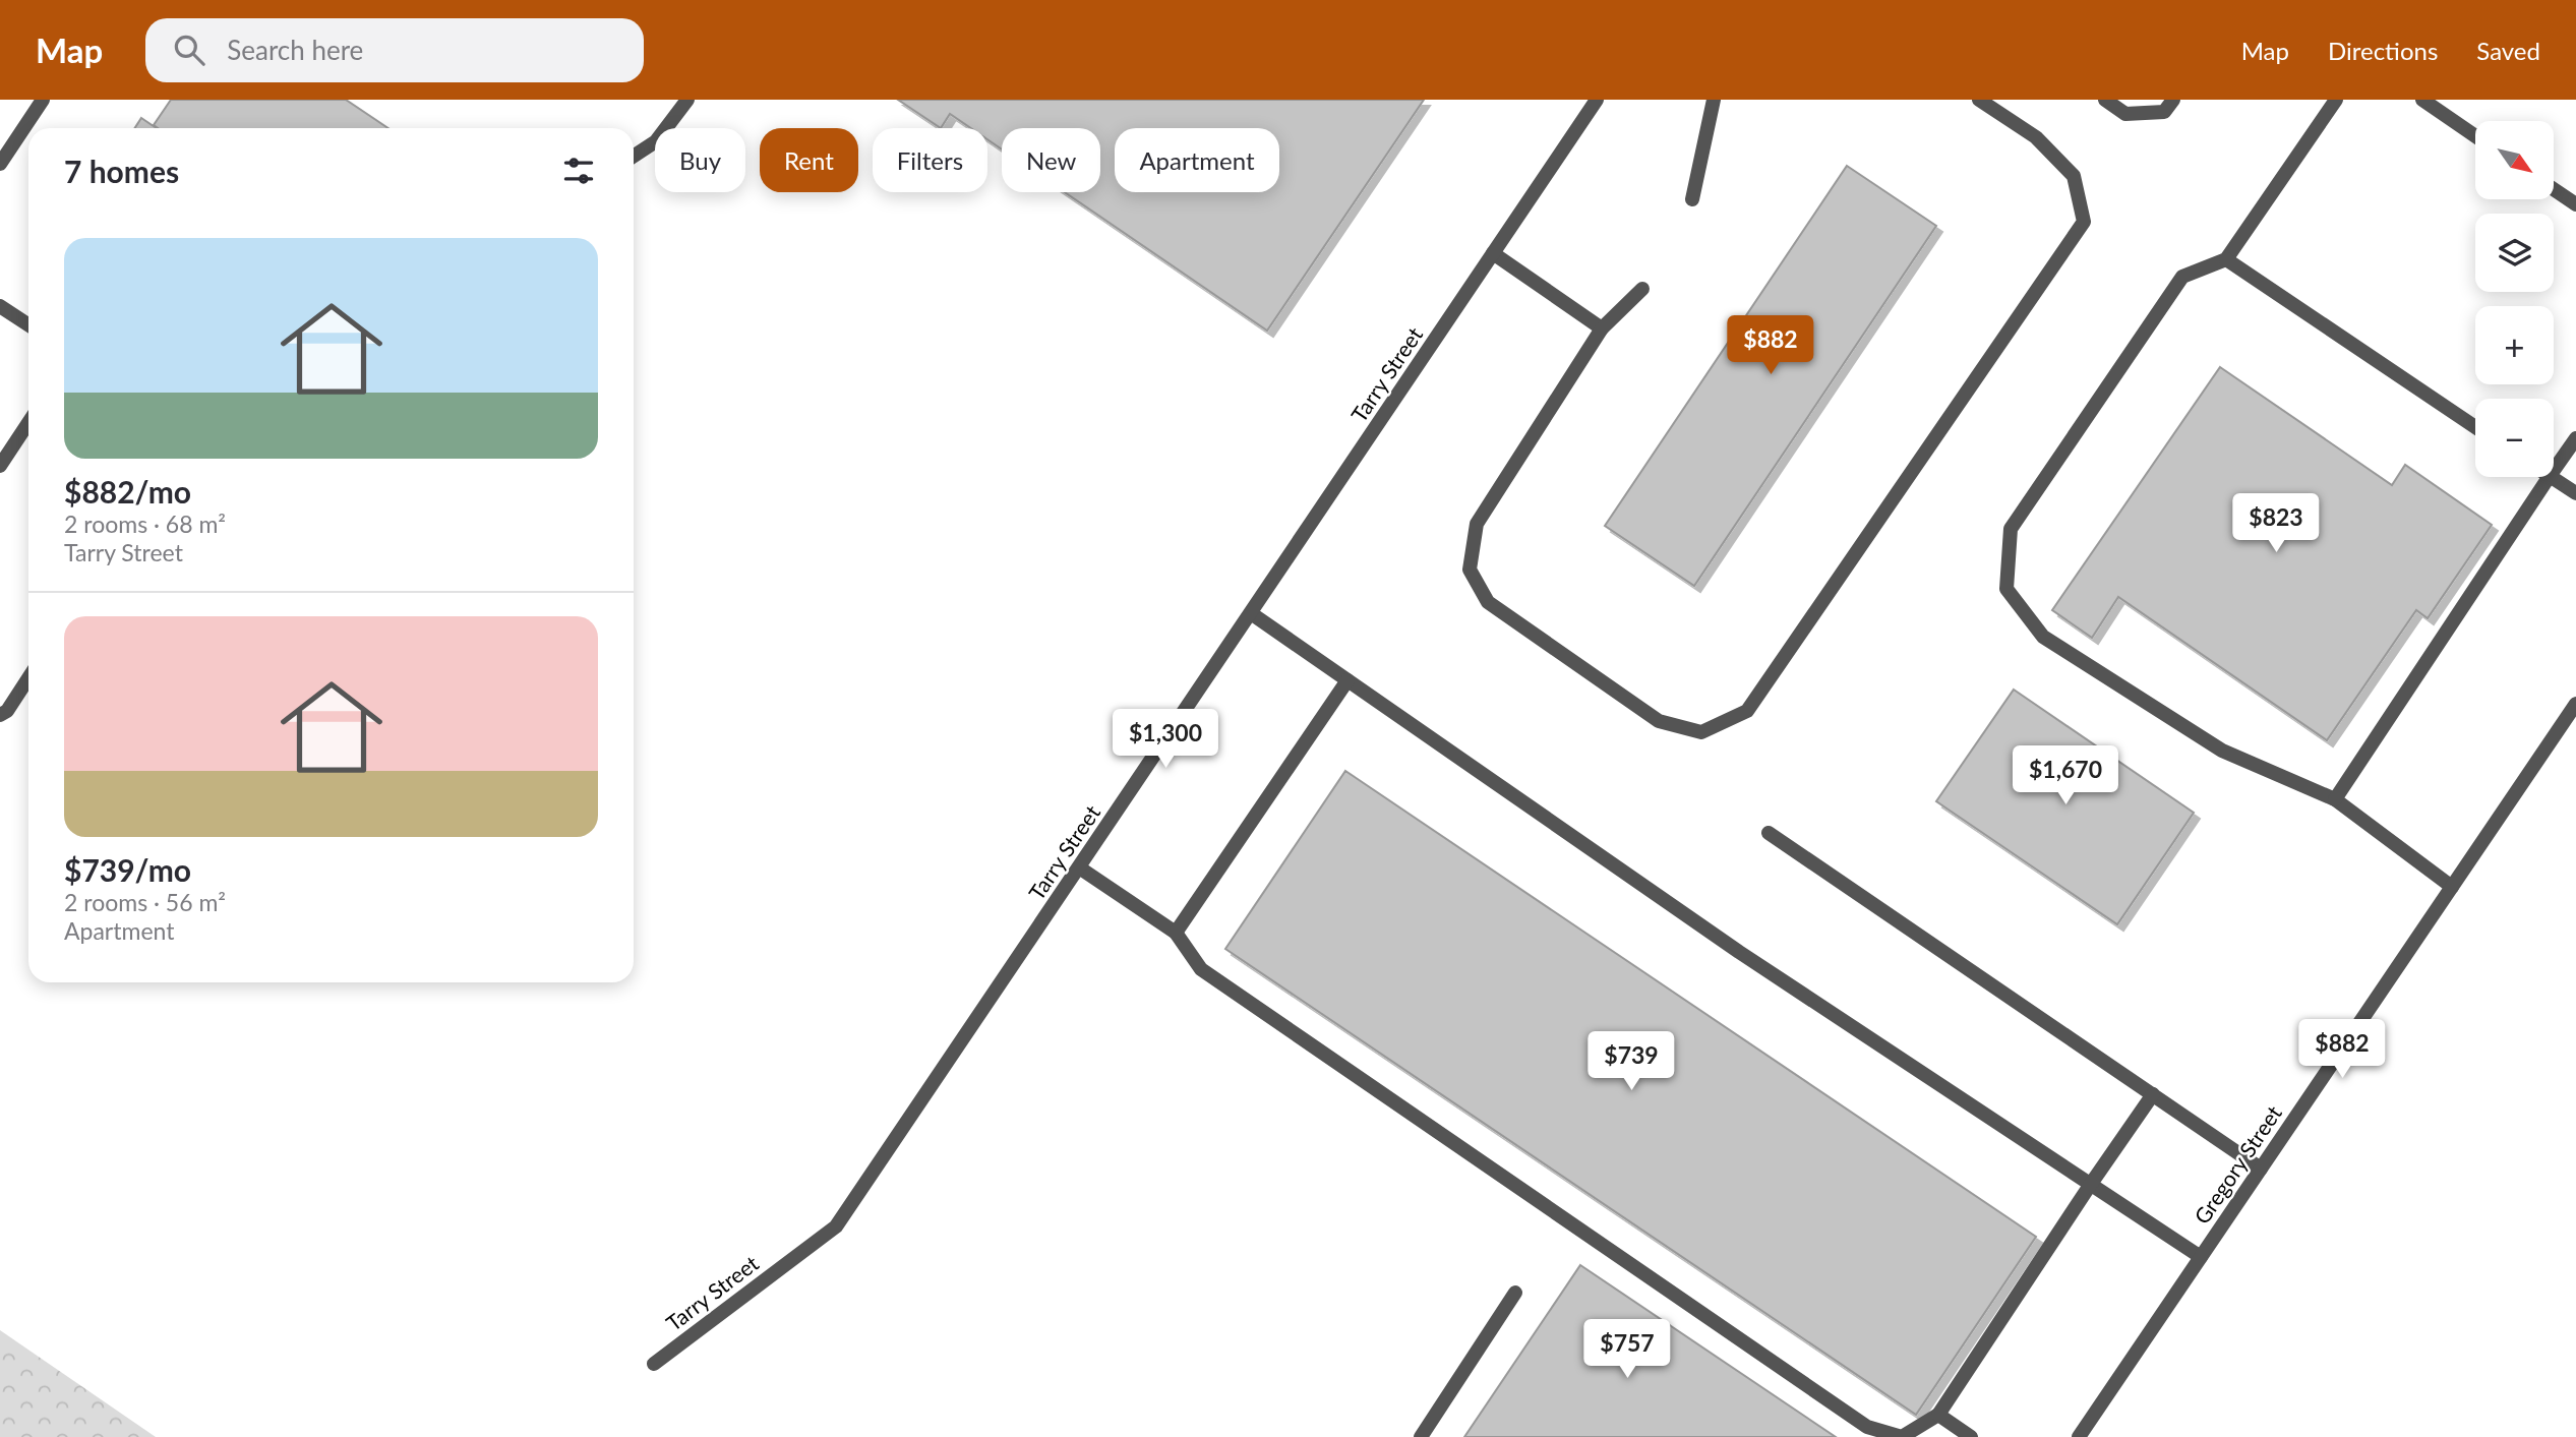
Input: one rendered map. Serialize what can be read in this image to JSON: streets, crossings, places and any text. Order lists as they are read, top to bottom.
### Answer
{
  "streets": {
    "street": ["Tarry Street", "Gregory Street"]
  },
  "north": "bottom right",
  "page": {
    "header": "Map",
    "search": "Search here",
    "nav": ["Map", "Directions", "Saved"],
    "map_buttons": ["+", "−"],
    "chip": [
      "Buy",
      "Rent",
      "Filters",
      "New",
      "Apartment"
    ],
    "heading": "7 homes",
    "list": [
      {
        "name": "$882/mo",
        "note": "2 rooms · 68 m² · Tarry Street"
      },
      {
        "name": "$739/mo",
        "note": "2 rooms · 56 m² · Apartment"
      }
    ],
    "price": [
      "$882",
      "$823",
      "$1,300",
      "$1,670",
      "$882",
      "$739",
      "$757"
    ]
  }
}
